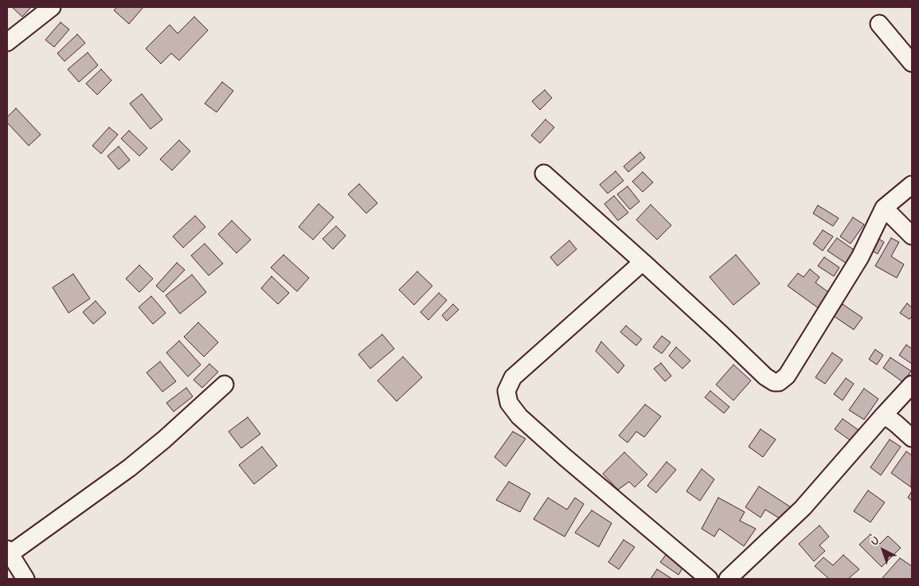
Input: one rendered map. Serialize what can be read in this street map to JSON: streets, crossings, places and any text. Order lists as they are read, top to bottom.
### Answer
{
  "north": "top left"
}
